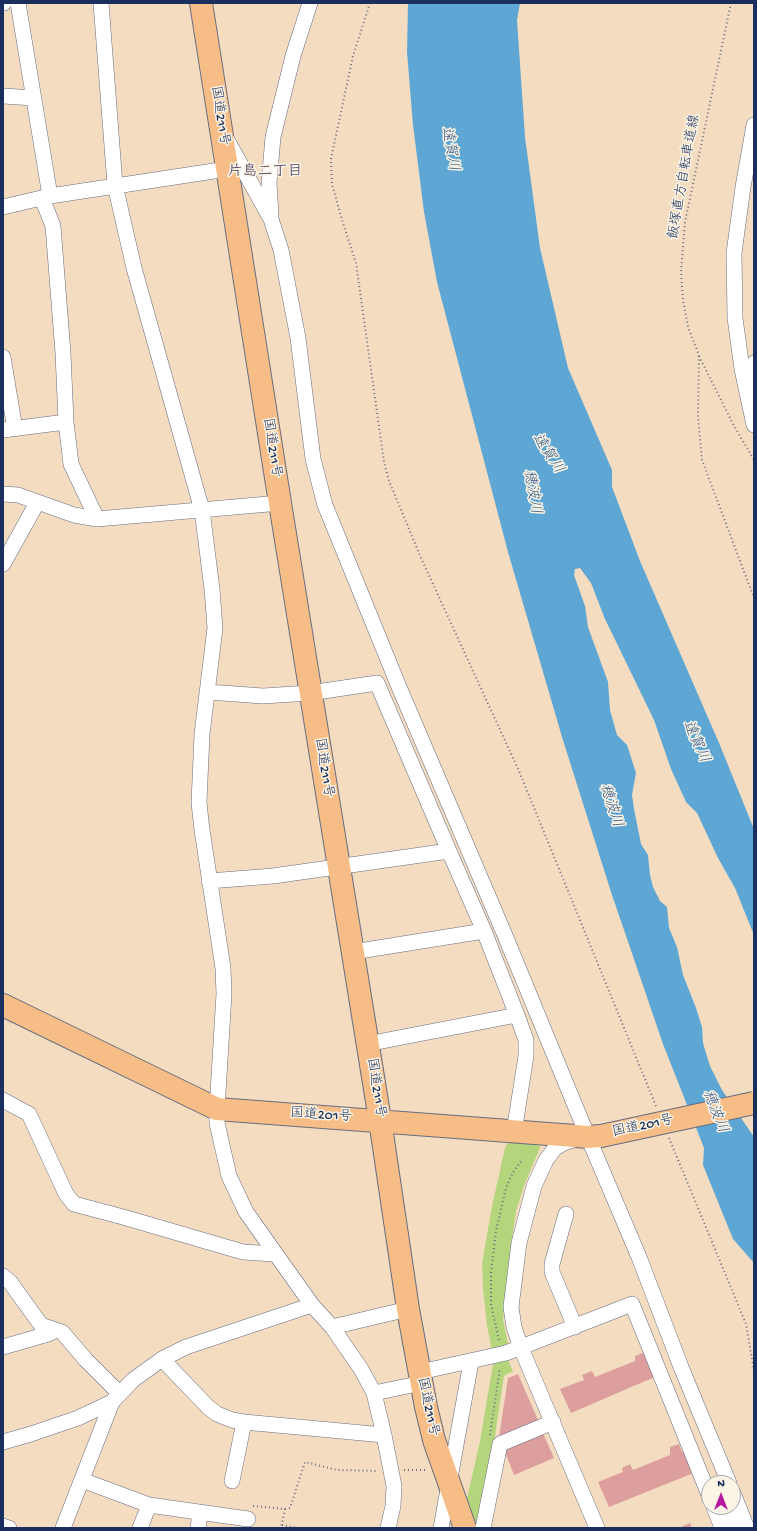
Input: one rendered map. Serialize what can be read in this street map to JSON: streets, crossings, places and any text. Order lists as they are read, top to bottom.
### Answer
{
  "streets": {
    "highway": ["国道211号", "国道201号"],
    "path": ["飯塚直方自転車道線"]
  },
  "crossings": [
    ["国道211号", "国道201号"]
  ],
  "districts": ["片島二丁目"],
  "water": ["遠賀川", "穂波川"],
  "north": "top"
}
